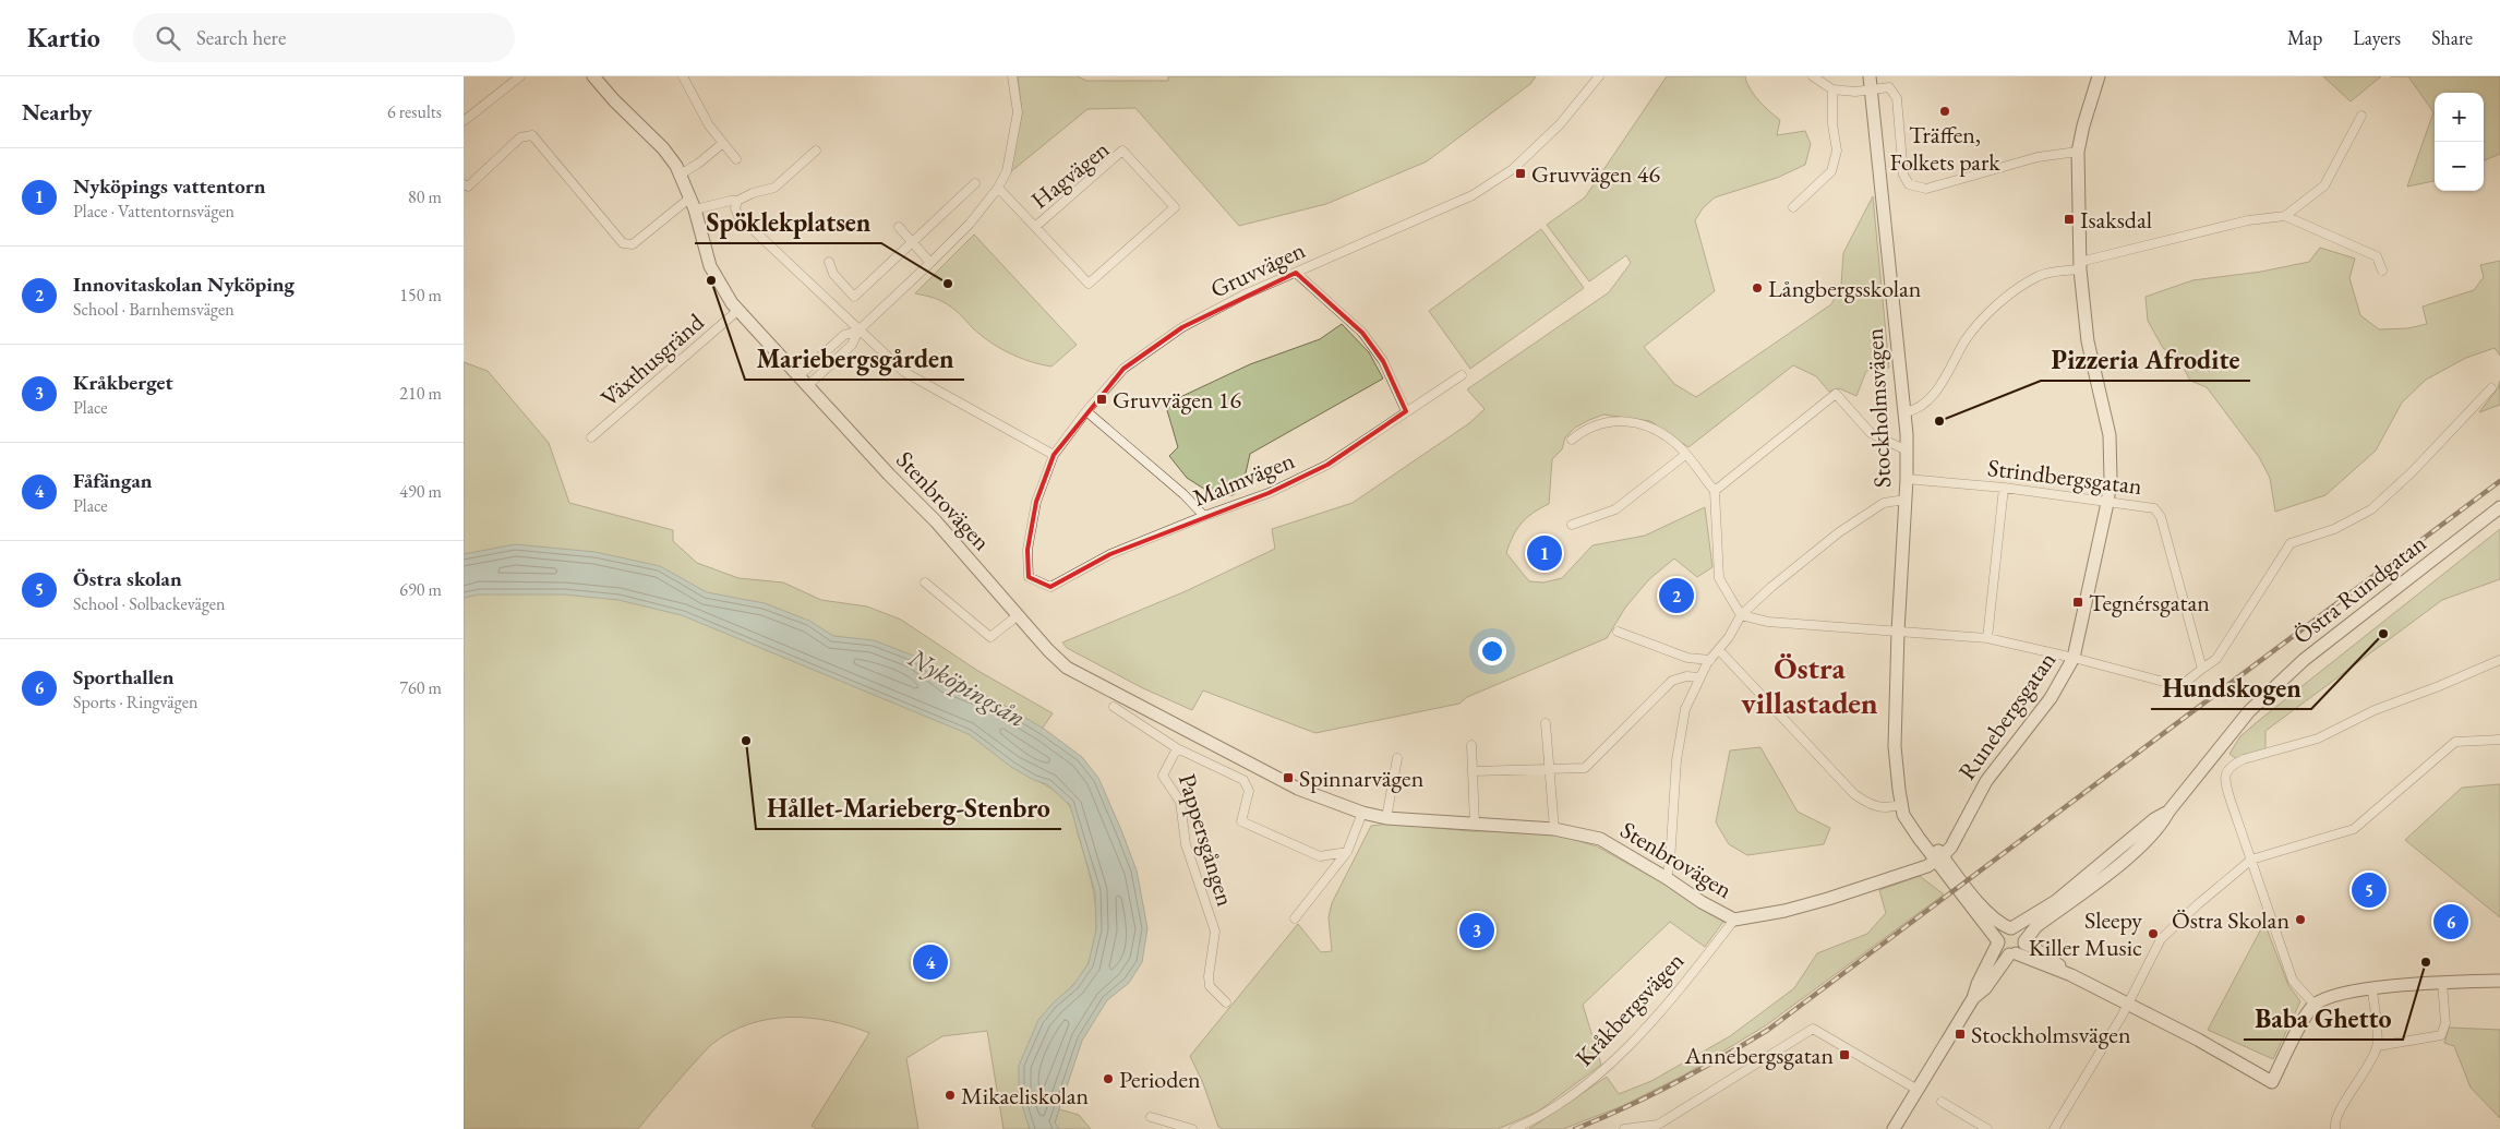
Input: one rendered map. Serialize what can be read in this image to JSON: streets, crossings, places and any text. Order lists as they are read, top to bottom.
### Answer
{
  "streets": {
    "street": [
      "Hagvägen",
      "Gruvvägen",
      "Växthusgränd",
      "Stockholmsvägen",
      "Strindbergsgatan",
      "Malmvägen",
      "Stenbrovägen",
      "Östra Rundgatan",
      "Runebergsgatan",
      "Pappersgången",
      "Kråkbergsvägen"
    ]
  },
  "crossings": [
    ["Gruvvägen", "Malmvägen"],
    ["Växthusgränd", "Stenbrovägen"],
    ["Stockholmsvägen", "Strindbergsgatan"],
    ["Stockholmsvägen", "Stenbrovägen"],
    ["Stockholmsvägen", "Östra Rundgatan"],
    ["Stockholmsvägen", "Runebergsgatan"],
    ["Strindbergsgatan", "Runebergsgatan"],
    ["Stenbrovägen", "Runebergsgatan"],
    ["Stenbrovägen", "Kråkbergsvägen"]
  ],
  "districts": ["Östra villastaden"],
  "water": ["Nyköpingsån"],
  "places": {
    "other": [
      "Träffen, Folkets park",
      "Mariebergsgården",
      "Spöklekplatsen",
      "Långbergsskolan",
      "Pizzeria Afrodite",
      "Hundskogen",
      "Hållet-Marieberg-Stenbro",
      "Östra Skolan",
      "Sleepy Killer Music",
      "Baba Ghetto",
      "Perioden",
      "Mikaeliskolan"
    ],
    "transit": [
      "Gruvvägen 46",
      "Isaksdal",
      "Gruvvägen 16",
      "Tegnérsgatan",
      "Spinnarvägen",
      "Stockholmsvägen",
      "Annebergsgatan"
    ]
  },
  "page": {
    "header": "Kartio",
    "search": "Search here",
    "nav": ["Map", "Layers", "Share"],
    "heading": ["Nearby", "6 results"],
    "map_buttons": ["+", "−"],
    "list": [
      {
        "mark": "1",
        "name": "Nyköpings vattentorn",
        "note": "Place · Vattentornsvägen",
        "value": "80 m"
      },
      {
        "mark": "2",
        "name": "Innovitaskolan Nyköping",
        "note": "School · Barnhemsvägen",
        "value": "150 m"
      },
      {
        "mark": "3",
        "name": "Kråkberget",
        "note": "Place",
        "value": "210 m"
      },
      {
        "mark": "4",
        "name": "Fåfängan",
        "note": "Place",
        "value": "490 m"
      },
      {
        "mark": "5",
        "name": "Östra skolan",
        "note": "School · Solbackevägen",
        "value": "690 m"
      },
      {
        "mark": "6",
        "name": "Sporthallen",
        "note": "Sports · Ringvägen",
        "value": "760 m"
      }
    ],
    "pins": [
      "1",
      "2",
      "5",
      "6",
      "3",
      "4"
    ]
  }
}
